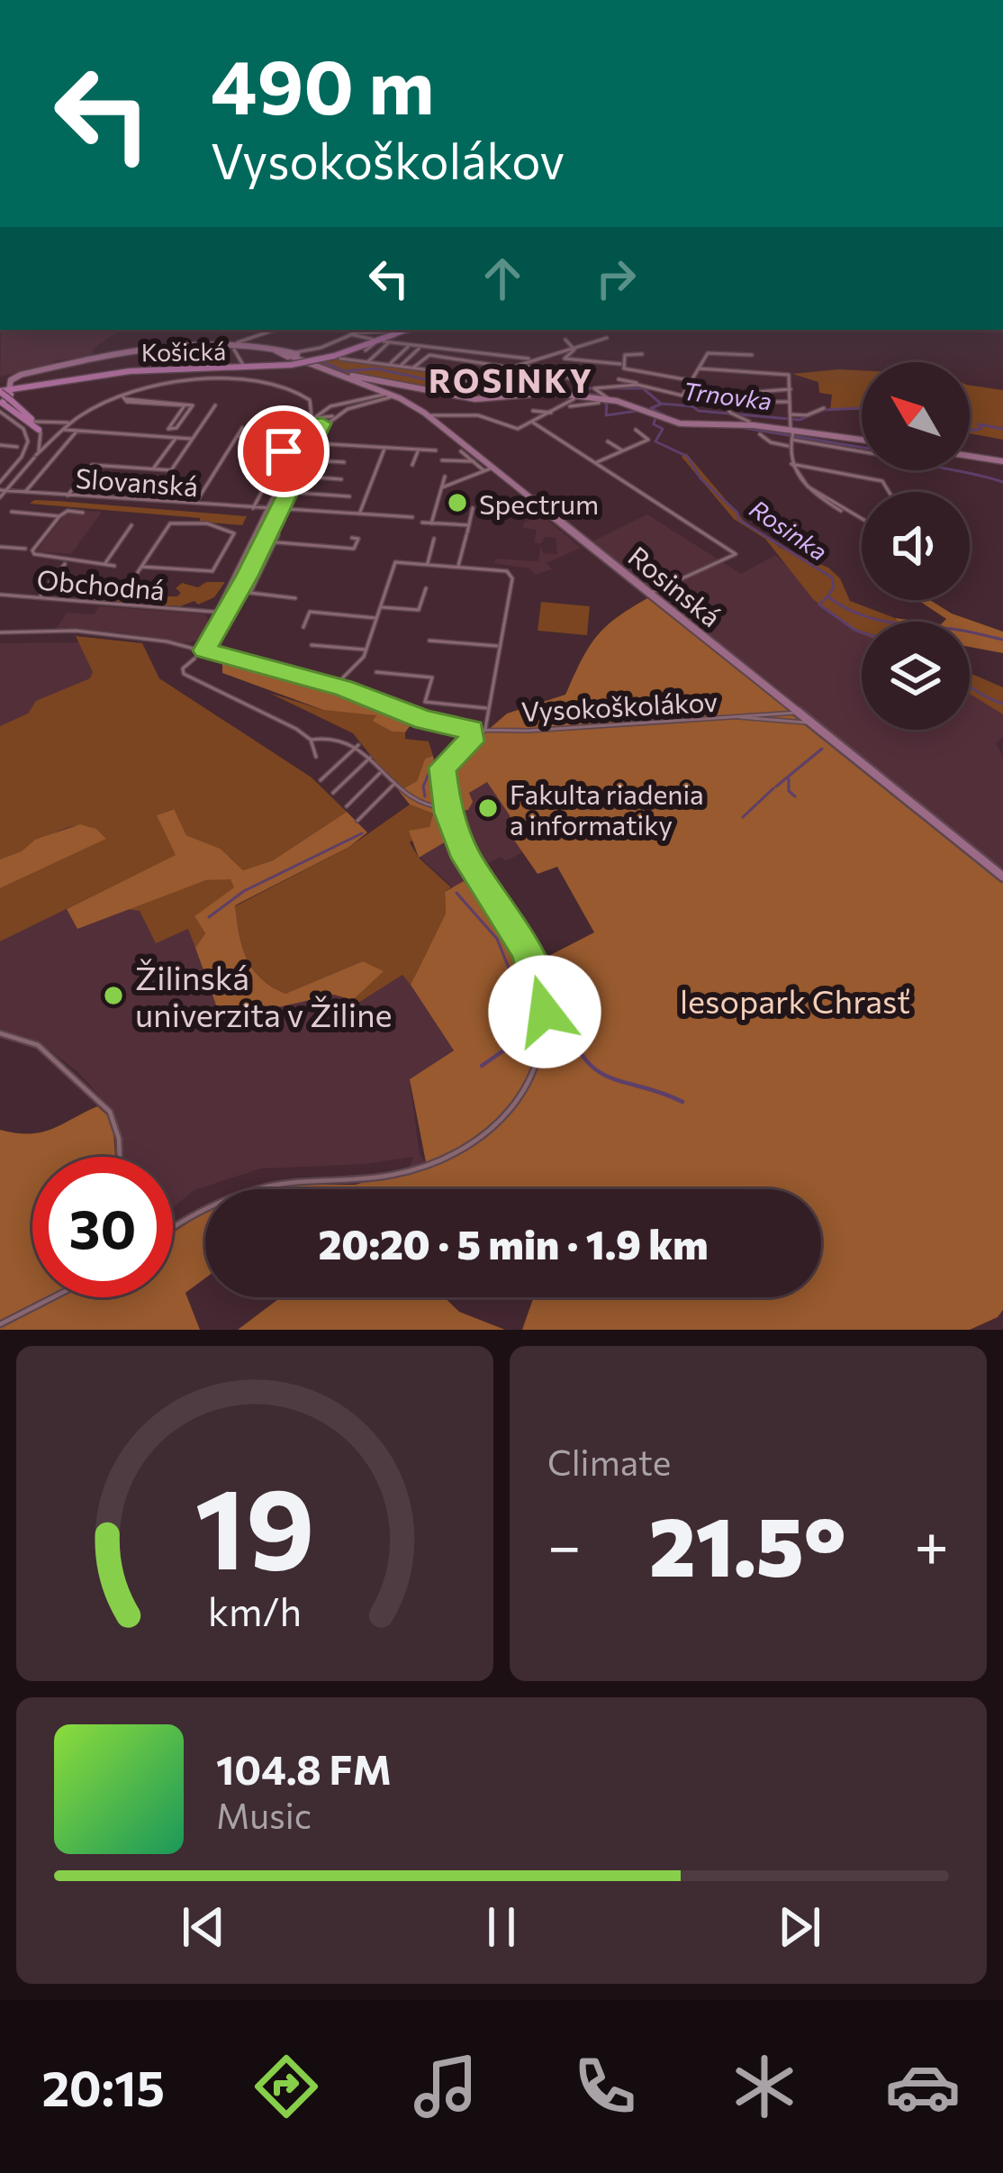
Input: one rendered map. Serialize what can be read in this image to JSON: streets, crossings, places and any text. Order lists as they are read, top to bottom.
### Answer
{
  "streets": {
    "main road": ["Košická"],
    "street": [
      "Slovanská",
      "Obchodná",
      "Rosinská",
      "Vysokoškolákov"
    ]
  },
  "crossings": [
    ["Košická", "Rosinská"],
    ["Rosinská", "Vysokoškolákov"]
  ],
  "districts": ["ROSINKY"],
  "water": ["Trnovka", "Rosinka"],
  "parks": ["lesopark Chrasť"],
  "places": ["Spectrum", "Fakulta riadenia a informatiky", "Žilinská univerzita v Žiline"],
  "north": "top left",
  "page": {
    "turn": ["490 m", "Vysokoškolákov"],
    "limit": "30",
    "trip": "20:20 · 5 min · 1.9 km",
    "tile": "Climate",
    "heat": ["−", "21.5°", "+"],
    "song": ["104.8 FM", "Music"],
    "tabs": "20:15",
    "gauge": ["19", "km/h"]
  }
}
